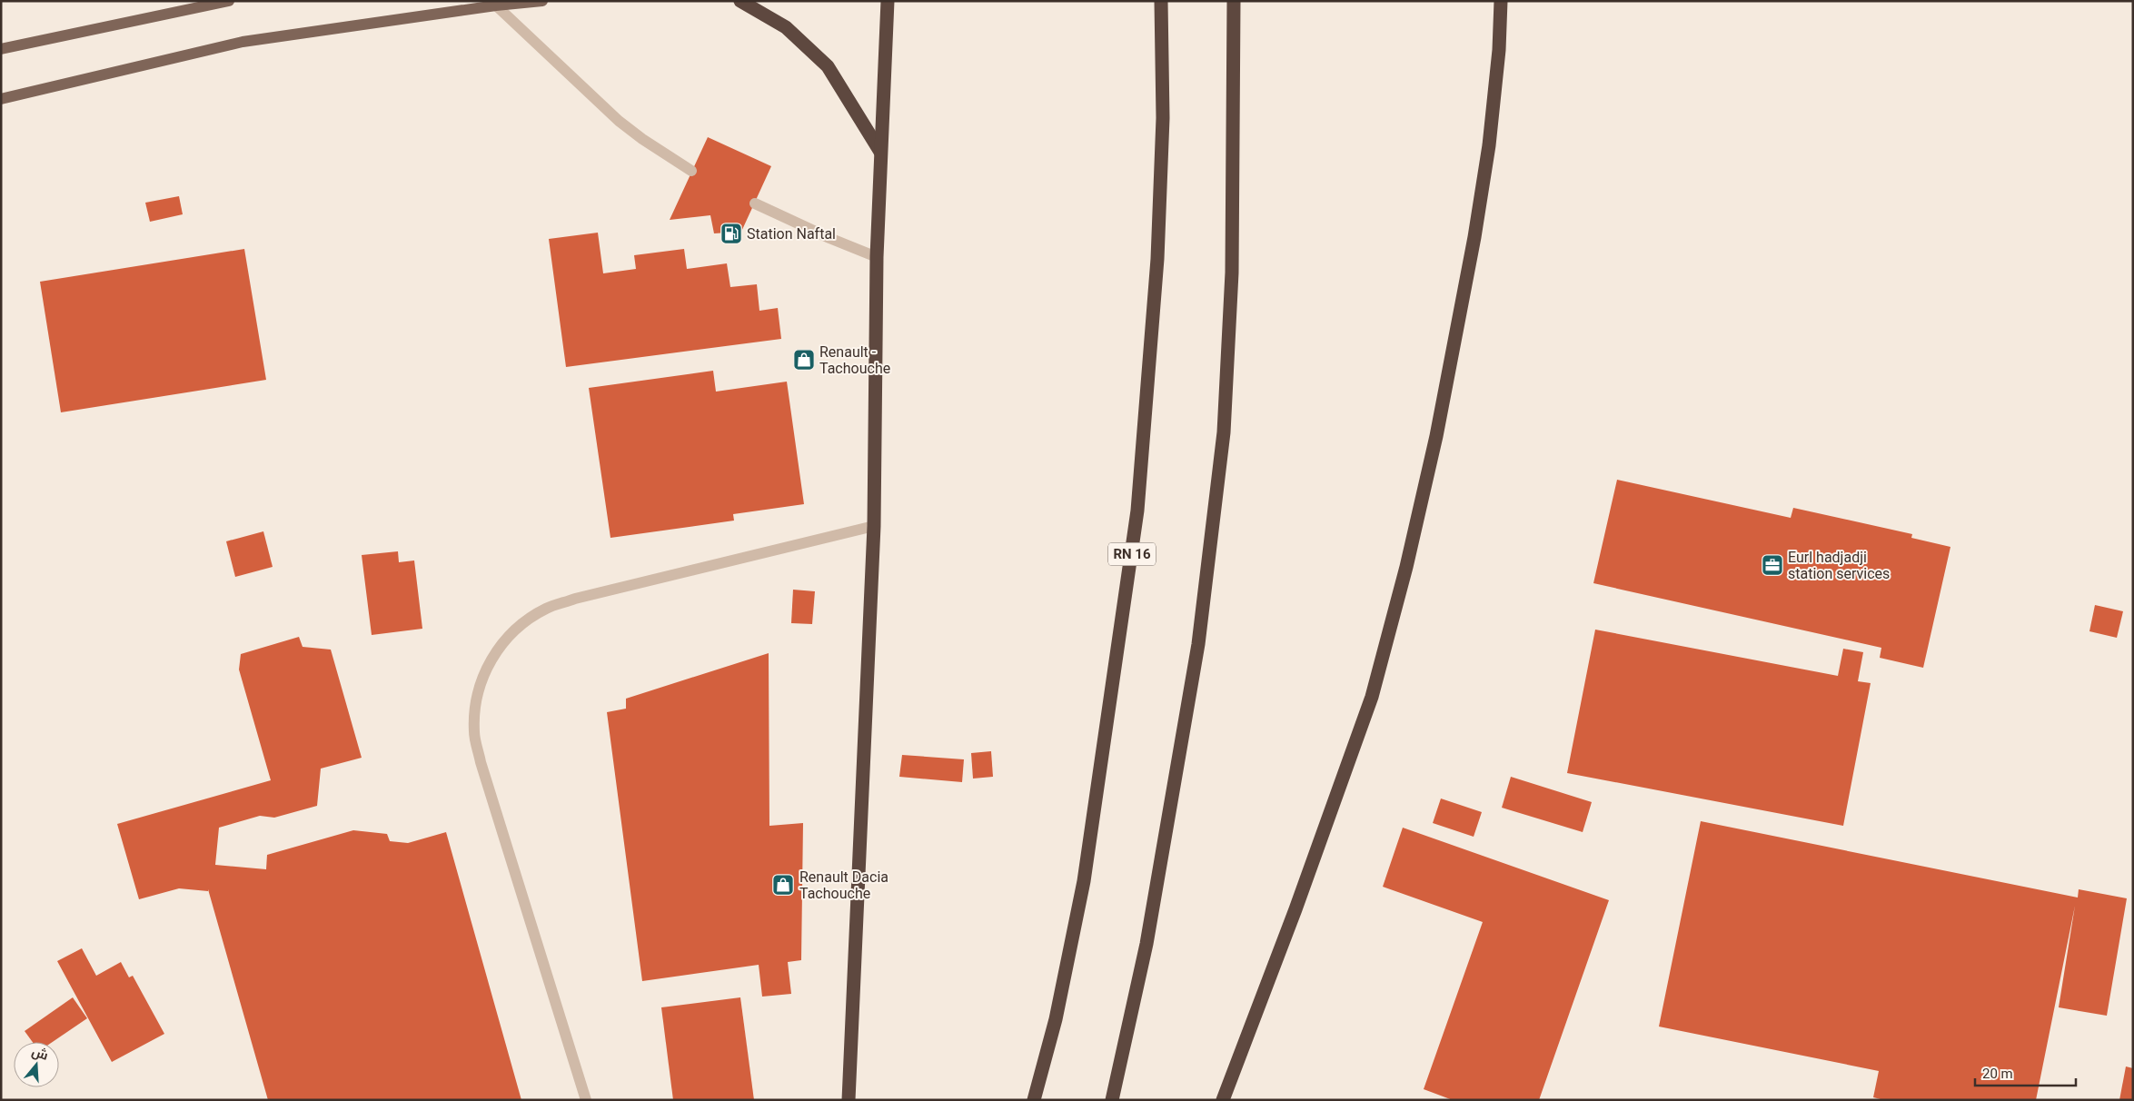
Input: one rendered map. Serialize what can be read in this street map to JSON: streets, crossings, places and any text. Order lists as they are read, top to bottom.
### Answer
{
  "streets": {
    "highway": ["RN 16"]
  },
  "places": {
    "fuel station": ["Station Naftal"],
    "shop": ["Renault - Tachouche", "Renault Dacia Tachouche"],
    "office": ["Eurl hadjadji station services"]
  },
  "scale_bar": "20 m",
  "north": "top"
}
